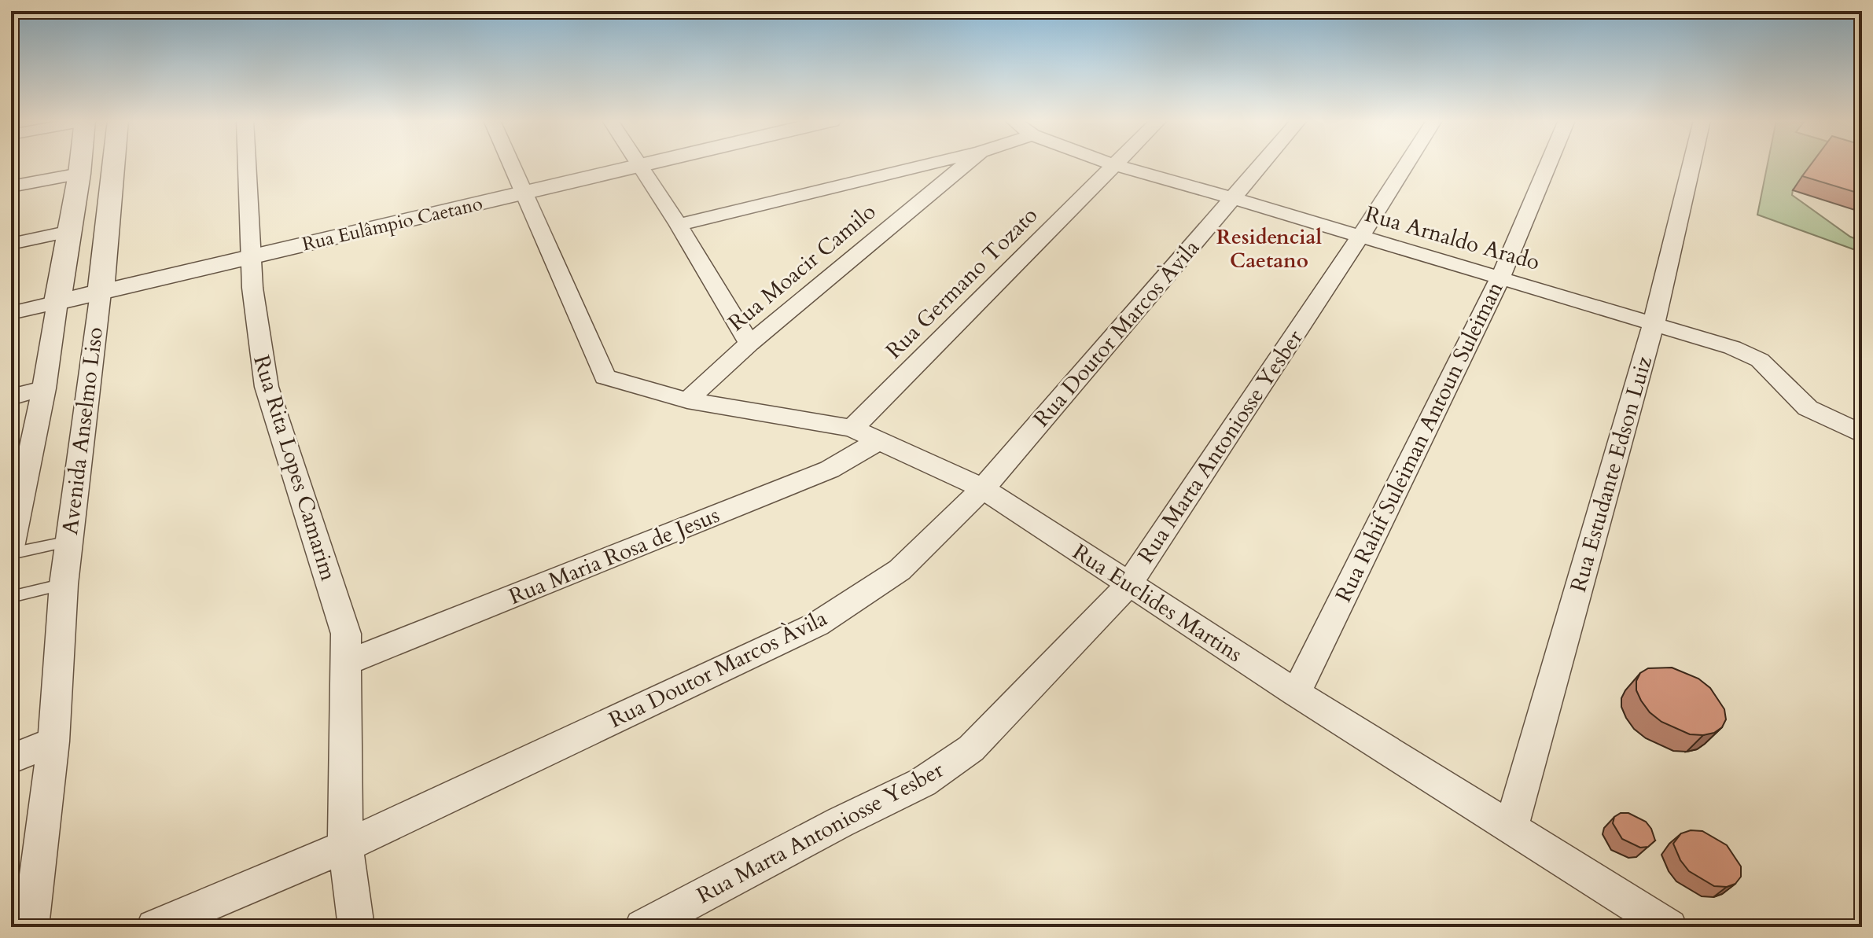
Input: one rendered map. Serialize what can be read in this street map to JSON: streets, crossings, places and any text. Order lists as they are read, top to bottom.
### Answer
{
  "streets": {
    "street": [
      "Rua Eulâmpio Caetano",
      "Rua Arnaldo Arado",
      "Rua Moacir Camilo",
      "Rua Germano Tozato",
      "Rua Doutor Marcos Àvila",
      "Avenida Anselmo Liso",
      "Rua Rahif Suleiman Antoun Suleiman",
      "Rua Marta Antoniosse Yesber",
      "Rua Rita Lopes Camarim",
      "Rua Estudante Edson Luiz",
      "Rua Maria Rosa de Jesus",
      "Rua Euclides Martins"
    ]
  },
  "crossings": [
    ["Rua Eulâmpio Caetano", "Avenida Anselmo Liso"],
    ["Rua Eulâmpio Caetano", "Rua Rita Lopes Camarim"],
    ["Rua Eulâmpio Caetano", "Rua Euclides Martins"],
    ["Rua Arnaldo Arado", "Rua Germano Tozato"],
    ["Rua Arnaldo Arado", "Rua Doutor Marcos Àvila"],
    ["Rua Arnaldo Arado", "Rua Rahif Suleiman Antoun Suleiman"],
    ["Rua Arnaldo Arado", "Rua Marta Antoniosse Yesber"],
    ["Rua Arnaldo Arado", "Rua Estudante Edson Luiz"],
    ["Rua Moacir Camilo", "Rua Euclides Martins"],
    ["Rua Germano Tozato", "Rua Euclides Martins"],
    ["Rua Doutor Marcos Àvila", "Rua Rita Lopes Camarim"],
    ["Rua Doutor Marcos Àvila", "Rua Euclides Martins"],
    ["Rua Rahif Suleiman Antoun Suleiman", "Rua Euclides Martins"],
    ["Rua Marta Antoniosse Yesber", "Rua Euclides Martins"],
    ["Rua Rita Lopes Camarim", "Rua Maria Rosa de Jesus"],
    ["Rua Estudante Edson Luiz", "Rua Euclides Martins"],
    ["Rua Maria Rosa de Jesus", "Rua Euclides Martins"]
  ],
  "districts": ["Residencial Caetano"]
}
